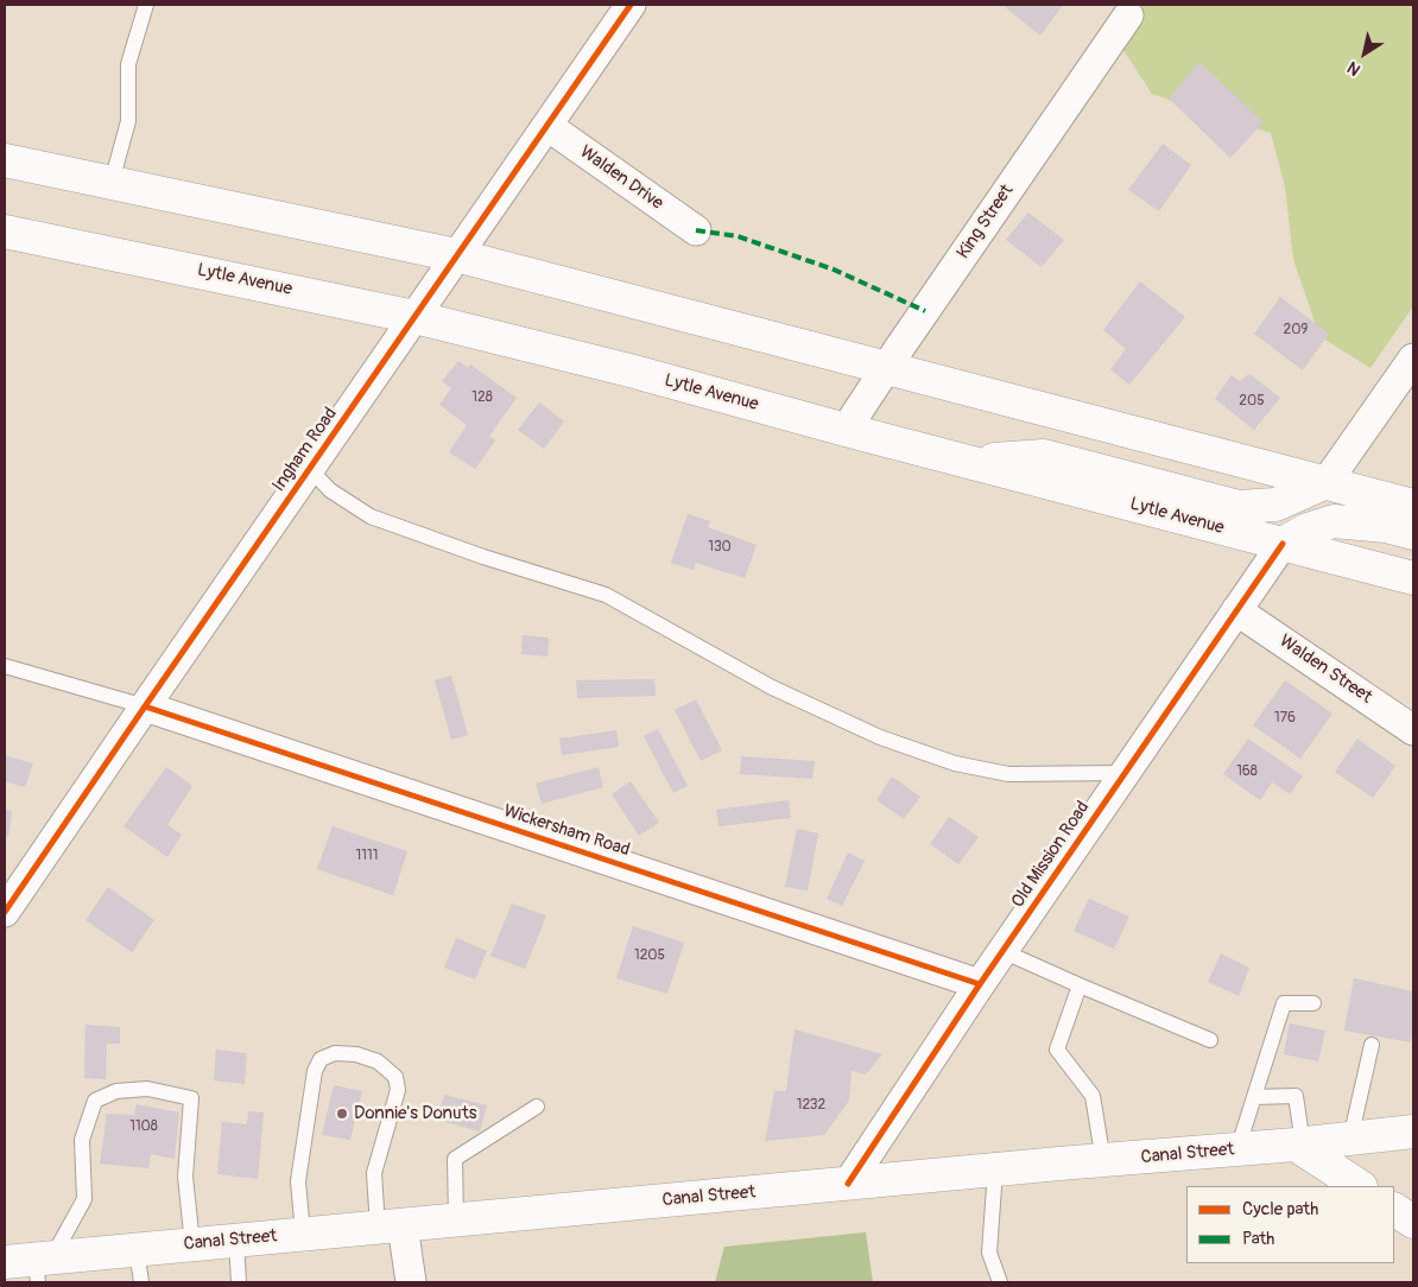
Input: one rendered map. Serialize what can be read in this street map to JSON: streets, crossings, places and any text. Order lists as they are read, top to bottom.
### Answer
{
  "streets": {
    "main road": ["Lytle Avenue", "Canal Street"],
    "street": [
      "Walden Drive",
      "King Street",
      "Ingham Road",
      "Walden Street",
      "Wickersham Road",
      "Old Mission Road"
    ]
  },
  "crossings": [
    ["Walden Drive", "Ingham Road"],
    ["King Street", "Lytle Avenue"],
    ["Lytle Avenue", "Ingham Road"],
    ["Lytle Avenue", "Old Mission Road"],
    ["Ingham Road", "Wickersham Road"],
    ["Walden Street", "Old Mission Road"],
    ["Wickersham Road", "Old Mission Road"],
    ["Old Mission Road", "Canal Street"]
  ],
  "places": ["Donnie's Donuts"],
  "house_numbers": [
    "209",
    "128",
    "205",
    "130",
    "176",
    "168",
    "1111",
    "1205",
    "1232",
    "1108"
  ],
  "legend": ["Cycle path", "Path"],
  "north": "bottom left"
}
